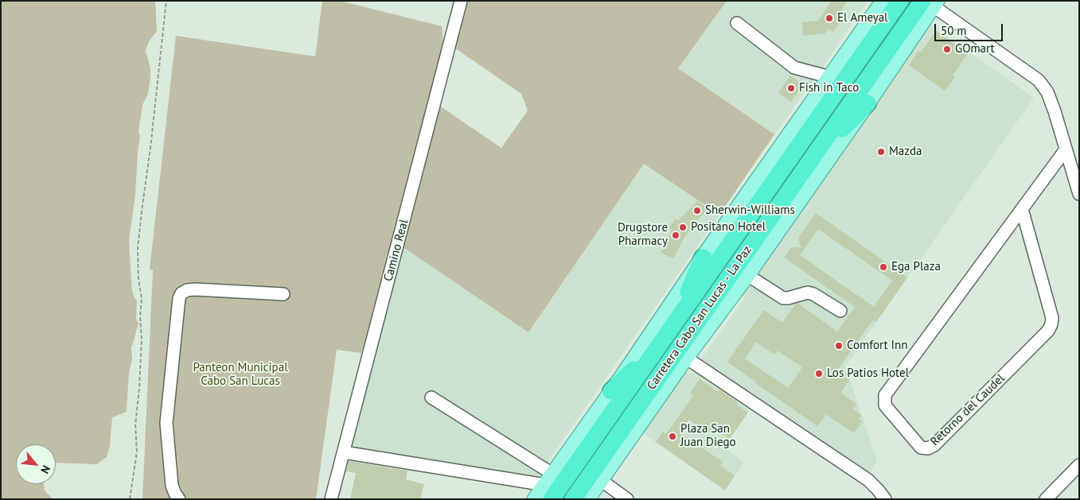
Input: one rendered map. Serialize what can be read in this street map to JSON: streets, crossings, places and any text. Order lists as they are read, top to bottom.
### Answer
{
  "streets": {
    "highway": ["Carretera Cabo San Lucas - La Paz"],
    "street": ["Camino Real", "Retorno del Caudel"]
  },
  "parks": ["Panteon Municipal Cabo San Lucas"],
  "places": [
    "El Ameyal",
    "GOmart",
    "Fish in Taco",
    "Mazda",
    "Sherwin-Williams",
    "Positano Hotel",
    "Drugstore Pharmacy",
    "Ega Plaza",
    "Comfort Inn",
    "Los Patios Hotel",
    "Plaza San Juan Diego"
  ],
  "scale_bar": "50 m",
  "north": "bottom right"
}
